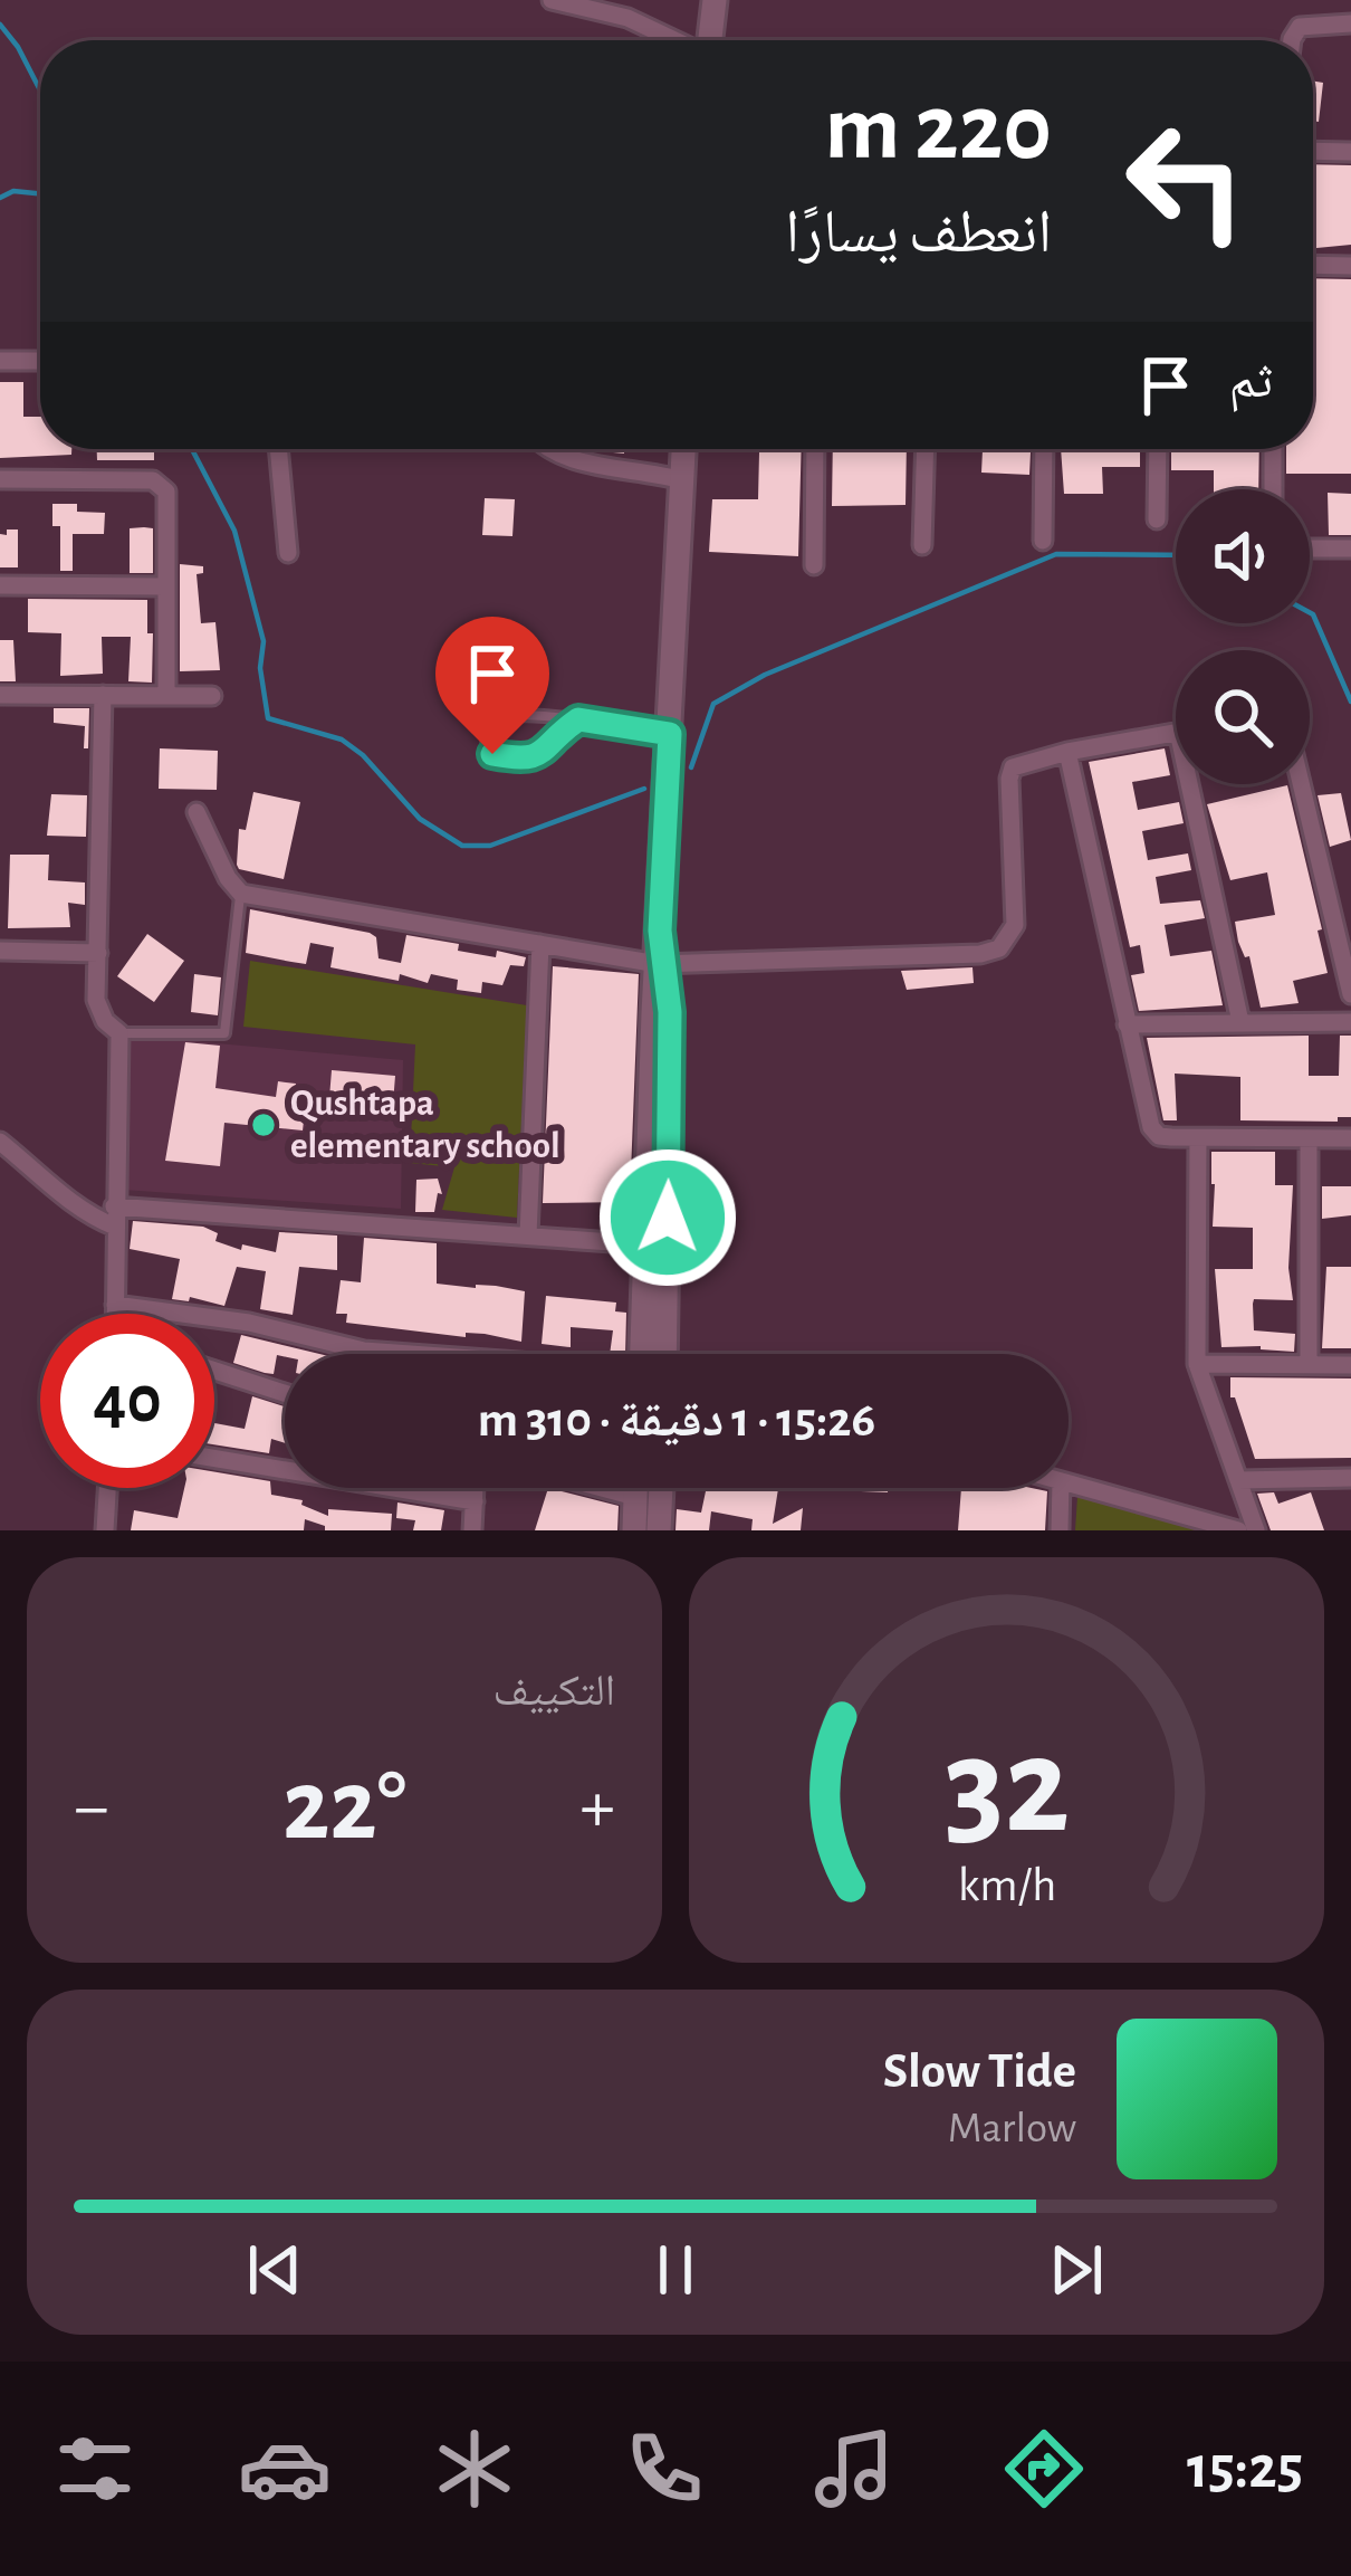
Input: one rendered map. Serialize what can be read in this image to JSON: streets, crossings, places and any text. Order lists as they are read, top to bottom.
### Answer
{
  "places": ["Qushtapa elementary school"],
  "page": {
    "turn": ["220 m", "انعطف يسارًا"],
    "then": "ثم",
    "limit": "40",
    "trip": "15:26 · 1 دقيقة · 310 m",
    "tile": "التكييف",
    "heat": ["−", "22°", "+"],
    "song": ["Slow Tide", "Marlow"],
    "tabs": "15:25",
    "gauge": ["32", "km/h"]
  }
}
